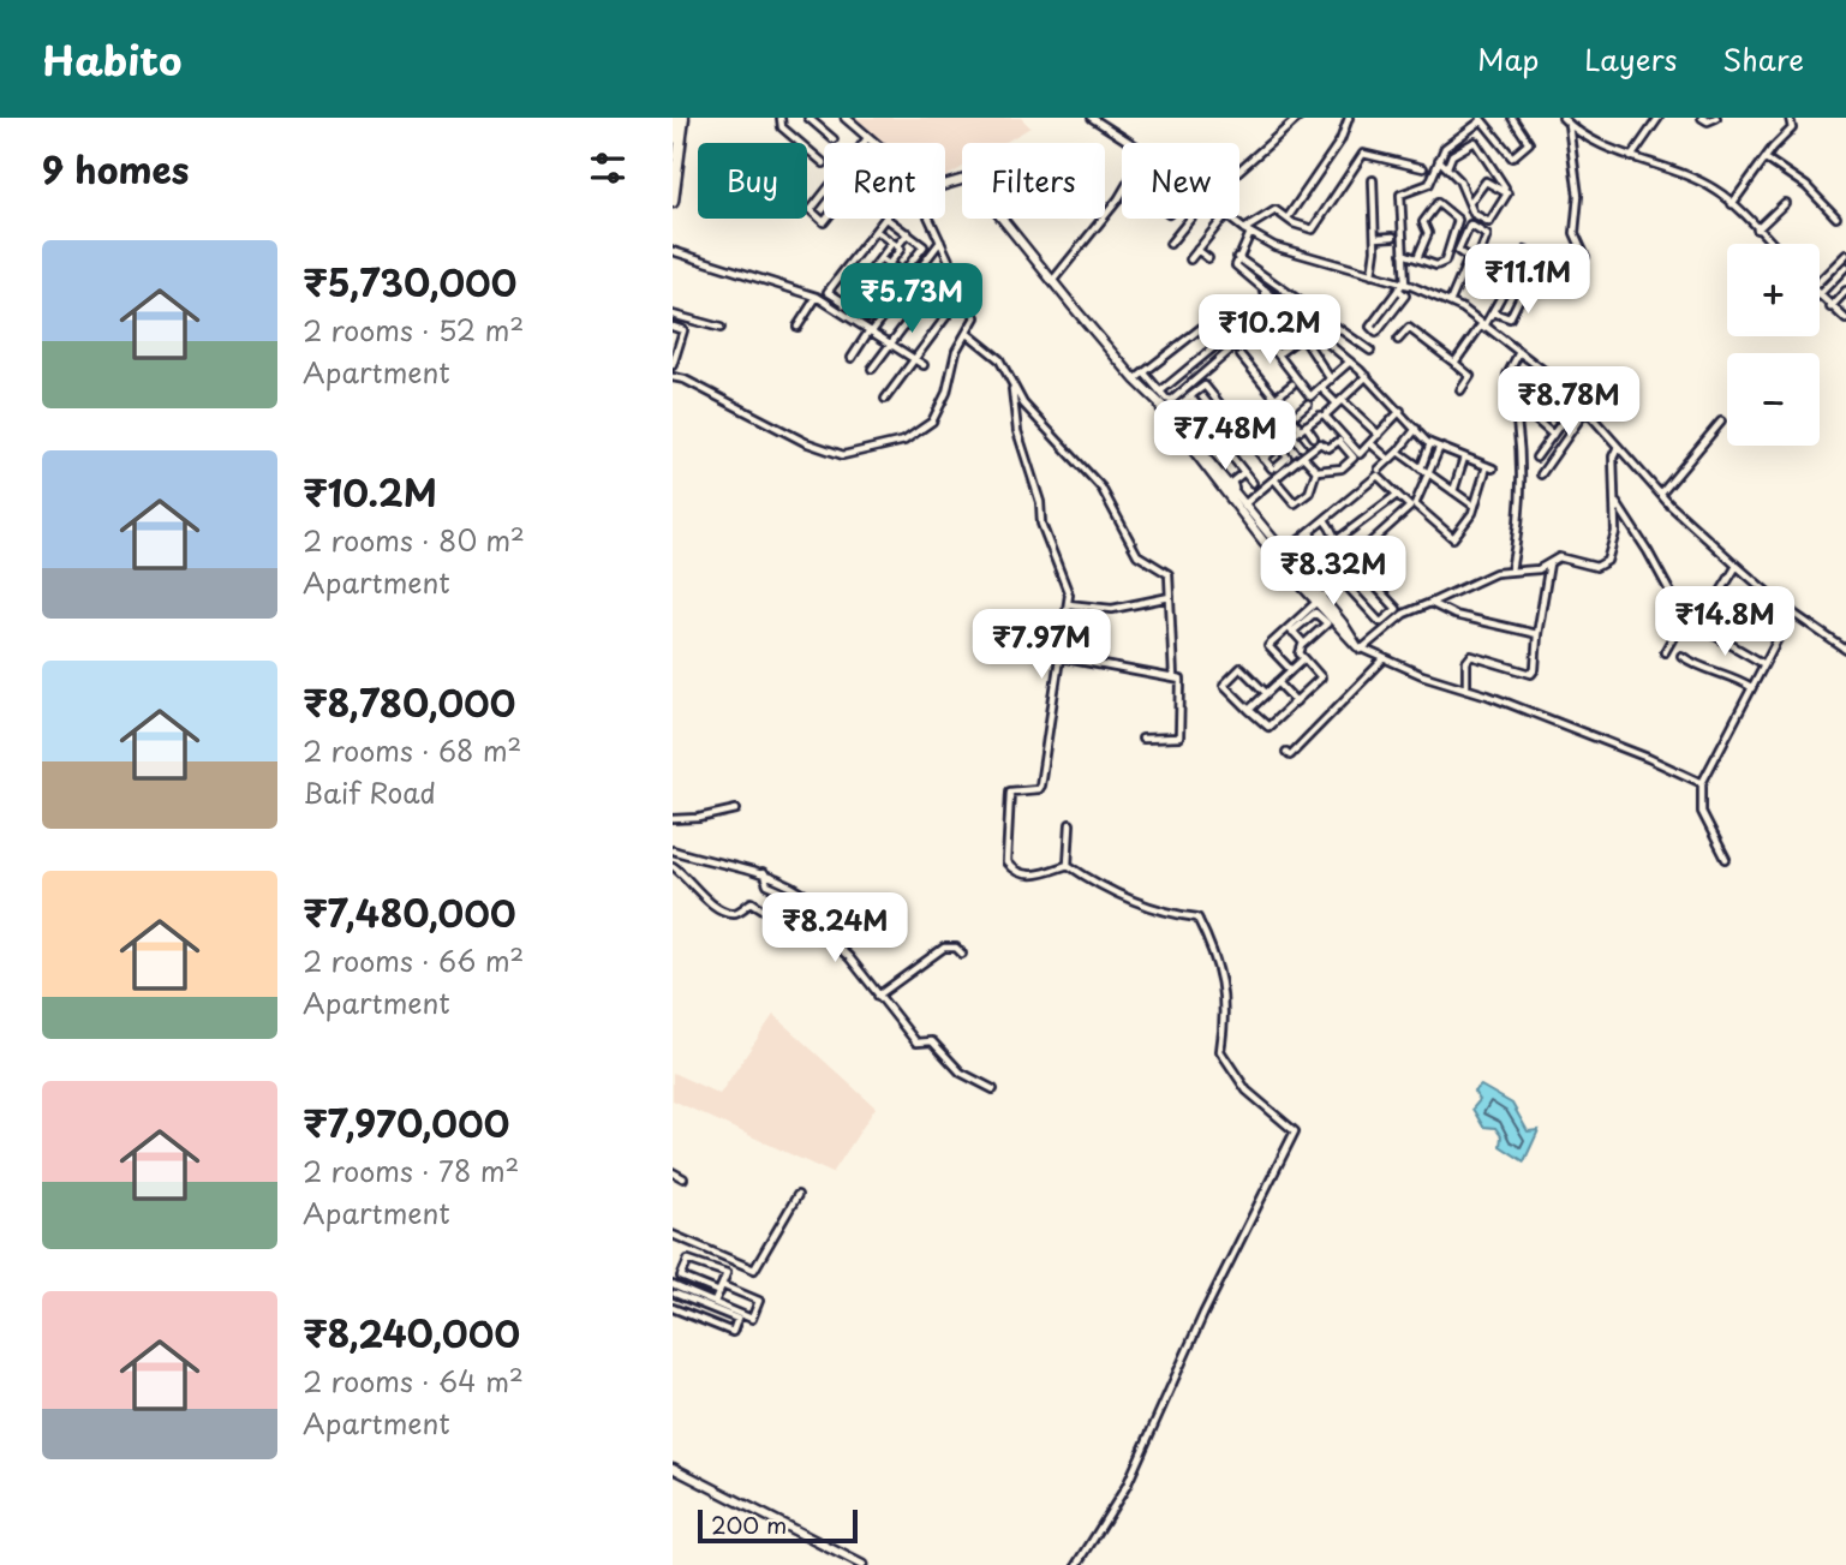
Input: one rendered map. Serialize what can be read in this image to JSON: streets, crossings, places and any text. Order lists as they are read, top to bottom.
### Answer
{
  "scale_bar": "200 m",
  "page": {
    "header": "Habito",
    "nav": ["Map", "Layers", "Share"],
    "heading": "9 homes",
    "chip": [
      "Buy",
      "Rent",
      "Filters",
      "New"
    ],
    "list": [
      {
        "name": "₹5,730,000",
        "note": "2 rooms · 52 m² · Apartment"
      },
      {
        "name": "₹10.2M",
        "note": "2 rooms · 80 m² · Apartment"
      },
      {
        "name": "₹8,780,000",
        "note": "2 rooms · 68 m² · Baif Road"
      },
      {
        "name": "₹7,480,000",
        "note": "2 rooms · 66 m² · Apartment"
      },
      {
        "name": "₹7,970,000",
        "note": "2 rooms · 78 m² · Apartment"
      },
      {
        "name": "₹8,240,000",
        "note": "2 rooms · 64 m² · Apartment"
      }
    ],
    "map_buttons": ["+", "−"],
    "price": [
      "₹11.1M",
      "₹5.73M",
      "₹10.2M",
      "₹8.78M",
      "₹7.48M",
      "₹8.32M",
      "₹14.8M",
      "₹7.97M",
      "₹8.24M"
    ],
    "scale": "200 m"
  }
}
